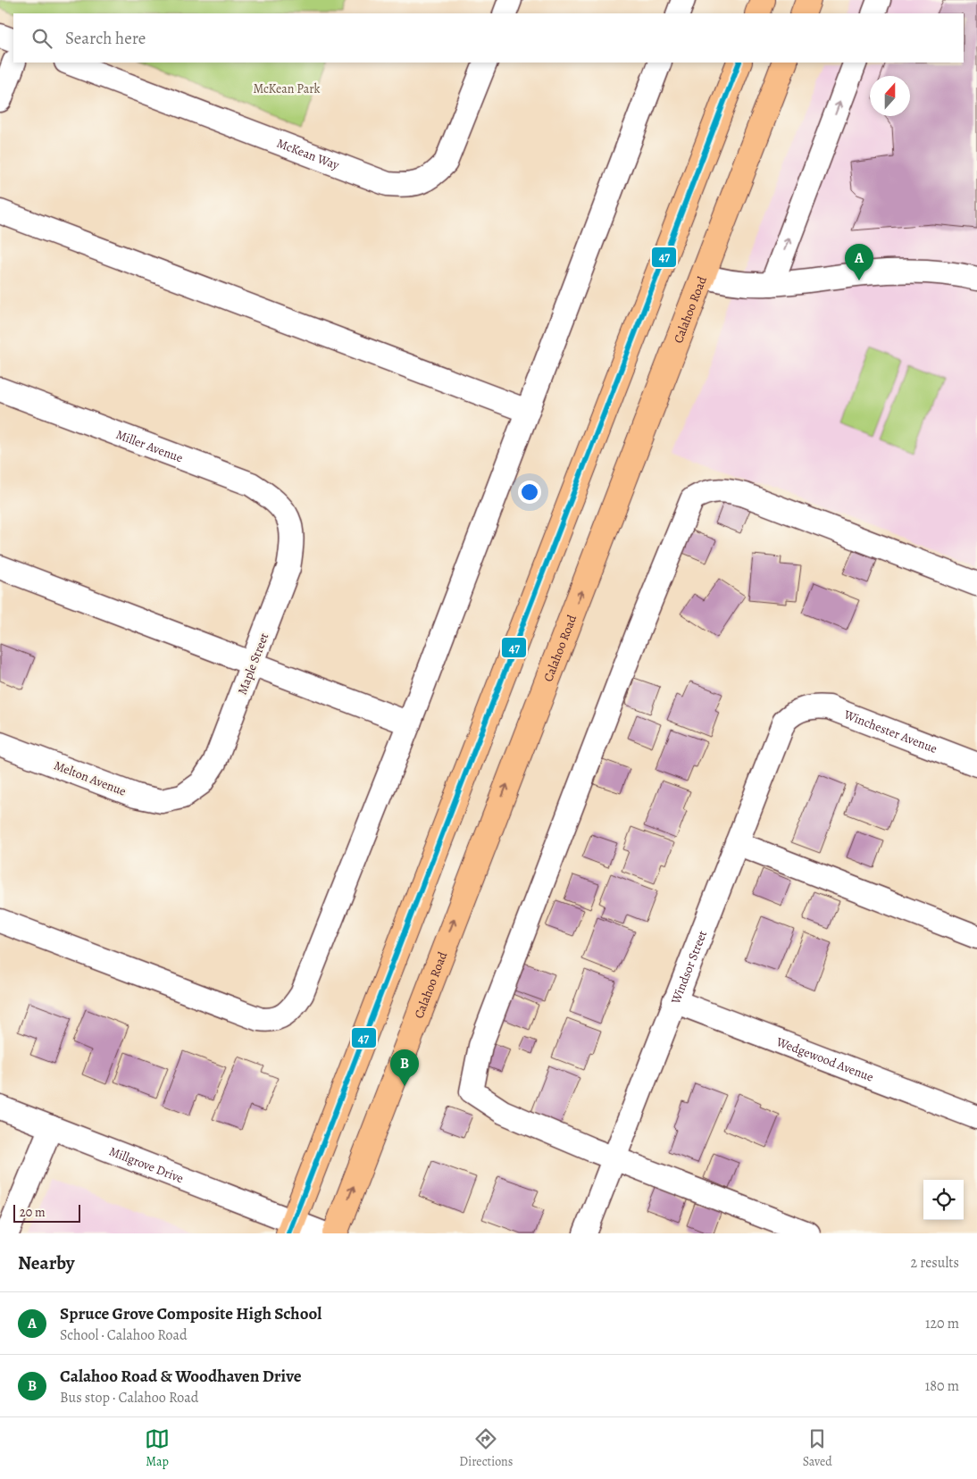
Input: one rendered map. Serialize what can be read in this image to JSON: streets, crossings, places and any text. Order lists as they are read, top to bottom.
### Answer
{
  "streets": {
    "main road": ["Calahoo Road"],
    "street": [
      "McKean Way",
      "Miller Avenue",
      "Maple Street",
      "Winchester Avenue",
      "Melton Avenue",
      "Windsor Street",
      "Wedgewood Avenue",
      "Millgrove Drive"
    ]
  },
  "crossings": [
    ["Miller Avenue", "Maple Street"],
    ["Maple Street", "Melton Avenue"],
    ["Winchester Avenue", "Windsor Street"],
    ["Windsor Street", "Wedgewood Avenue"]
  ],
  "parks": ["McKean Park"],
  "lines": ["transit line 47"],
  "scale_bar": "20 m",
  "north": "top",
  "page": {
    "search": "Search here",
    "pins": ["A", "B"],
    "scale": "20 m",
    "heading": ["Nearby", "2 results"],
    "list": [
      {
        "mark": "A",
        "name": "Spruce Grove Composite High School",
        "note": "School · Calahoo Road",
        "value": "120 m"
      },
      {
        "mark": "B",
        "name": "Calahoo Road & Woodhaven Drive",
        "note": "Bus stop · Calahoo Road",
        "value": "180 m"
      }
    ],
    "nav": ["Map", "Directions", "Saved"]
  }
}
